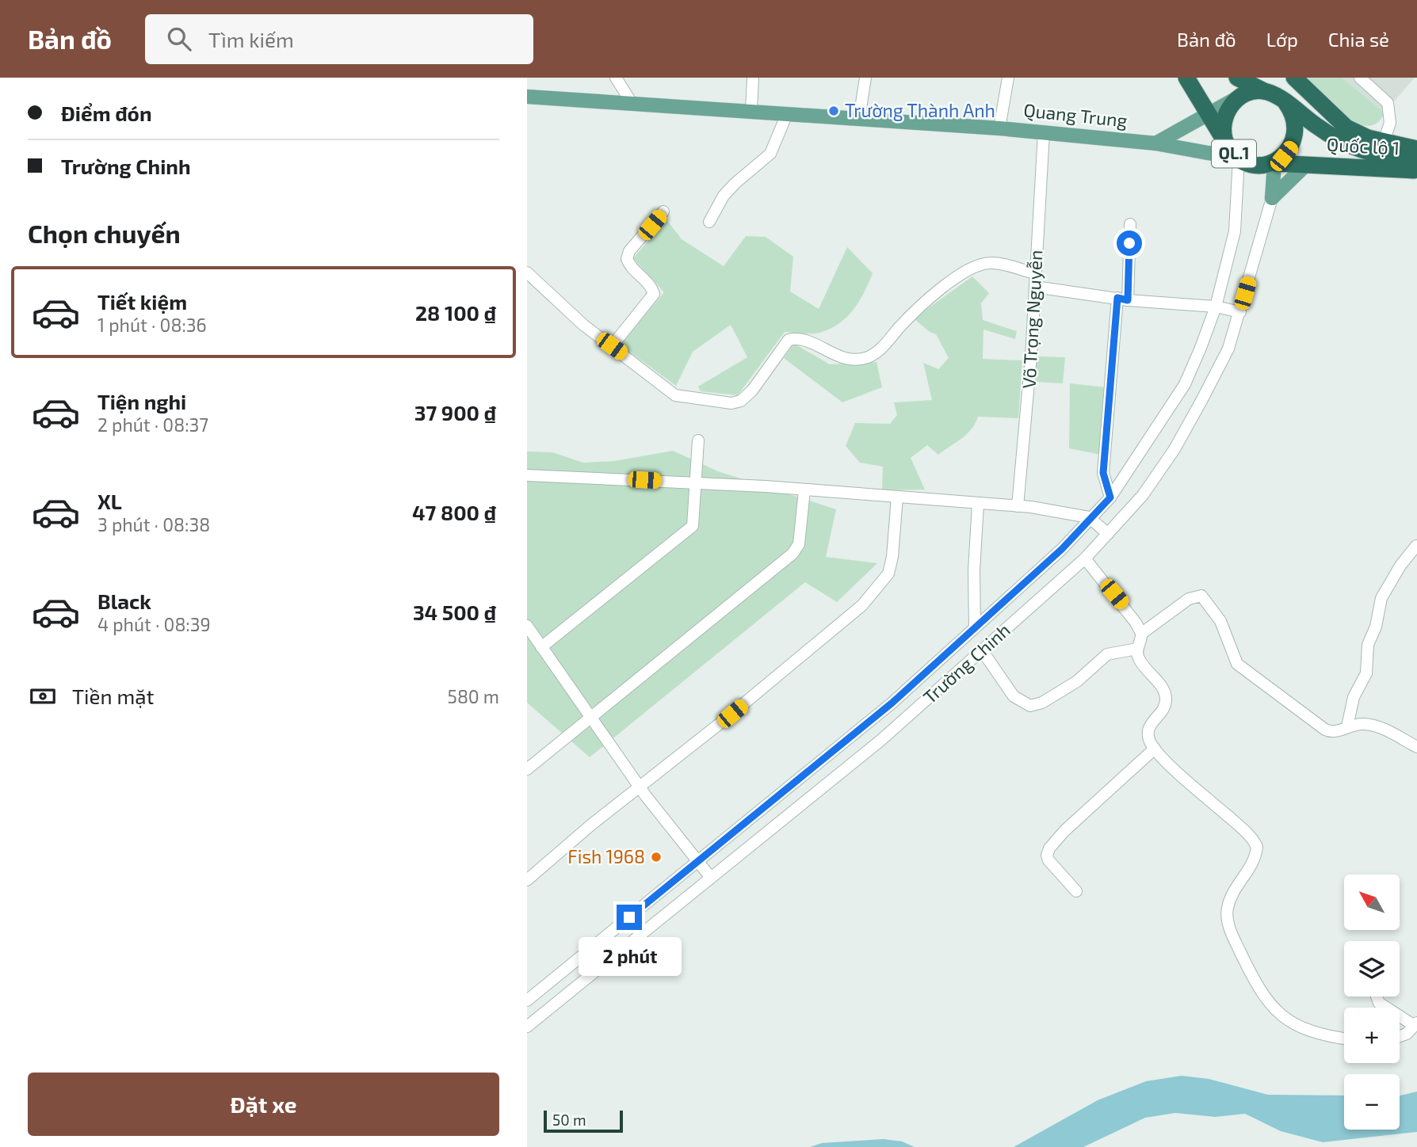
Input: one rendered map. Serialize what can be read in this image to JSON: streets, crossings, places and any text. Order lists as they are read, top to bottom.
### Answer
{
  "streets": {
    "highway": ["Quốc lộ 1", "QL.1"],
    "main road": ["Quang Trung"],
    "street": ["Võ Trọng Nguyễn", "Trường Chinh"]
  },
  "crossings": [
    ["Quang Trung", "Quốc lộ 1"],
    ["Quang Trung", "QL.1"],
    ["Quang Trung", "Võ Trọng Nguyễn"],
    ["Quang Trung", "Trường Chinh"],
    ["Quốc lộ 1", "QL.1"],
    ["Quốc lộ 1", "Trường Chinh"],
    ["QL.1", "Trường Chinh"]
  ],
  "places": ["Trường Thành Anh", "Fish 1968"],
  "scale_bar": "50 m",
  "north": "top left",
  "page": {
    "header": "Bản đồ",
    "search": "Tìm kiếm",
    "nav": ["Bản đồ", "Lớp", "Chia sẻ"],
    "banner": ["Điểm đón", "Trường Chinh"],
    "heading": "Chọn chuyến",
    "list": [
      {
        "name": "Tiết kiệm",
        "note": "1 phút · 08:36",
        "value": "28 100 ₫"
      },
      {
        "name": "Tiện nghi",
        "note": "2 phút · 08:37",
        "value": "37 900 ₫"
      },
      {
        "name": "XL",
        "note": "3 phút · 08:38",
        "value": "47 800 ₫"
      },
      {
        "name": "Black",
        "note": "4 phút · 08:39",
        "value": "34 500 ₫"
      }
    ],
    "pay": ["Tiền mặt", "580 m"],
    "map_buttons": ["+", "−"],
    "bubble": "2 phút",
    "buttons": "Đặt xe",
    "scale": "50 m"
  }
}
